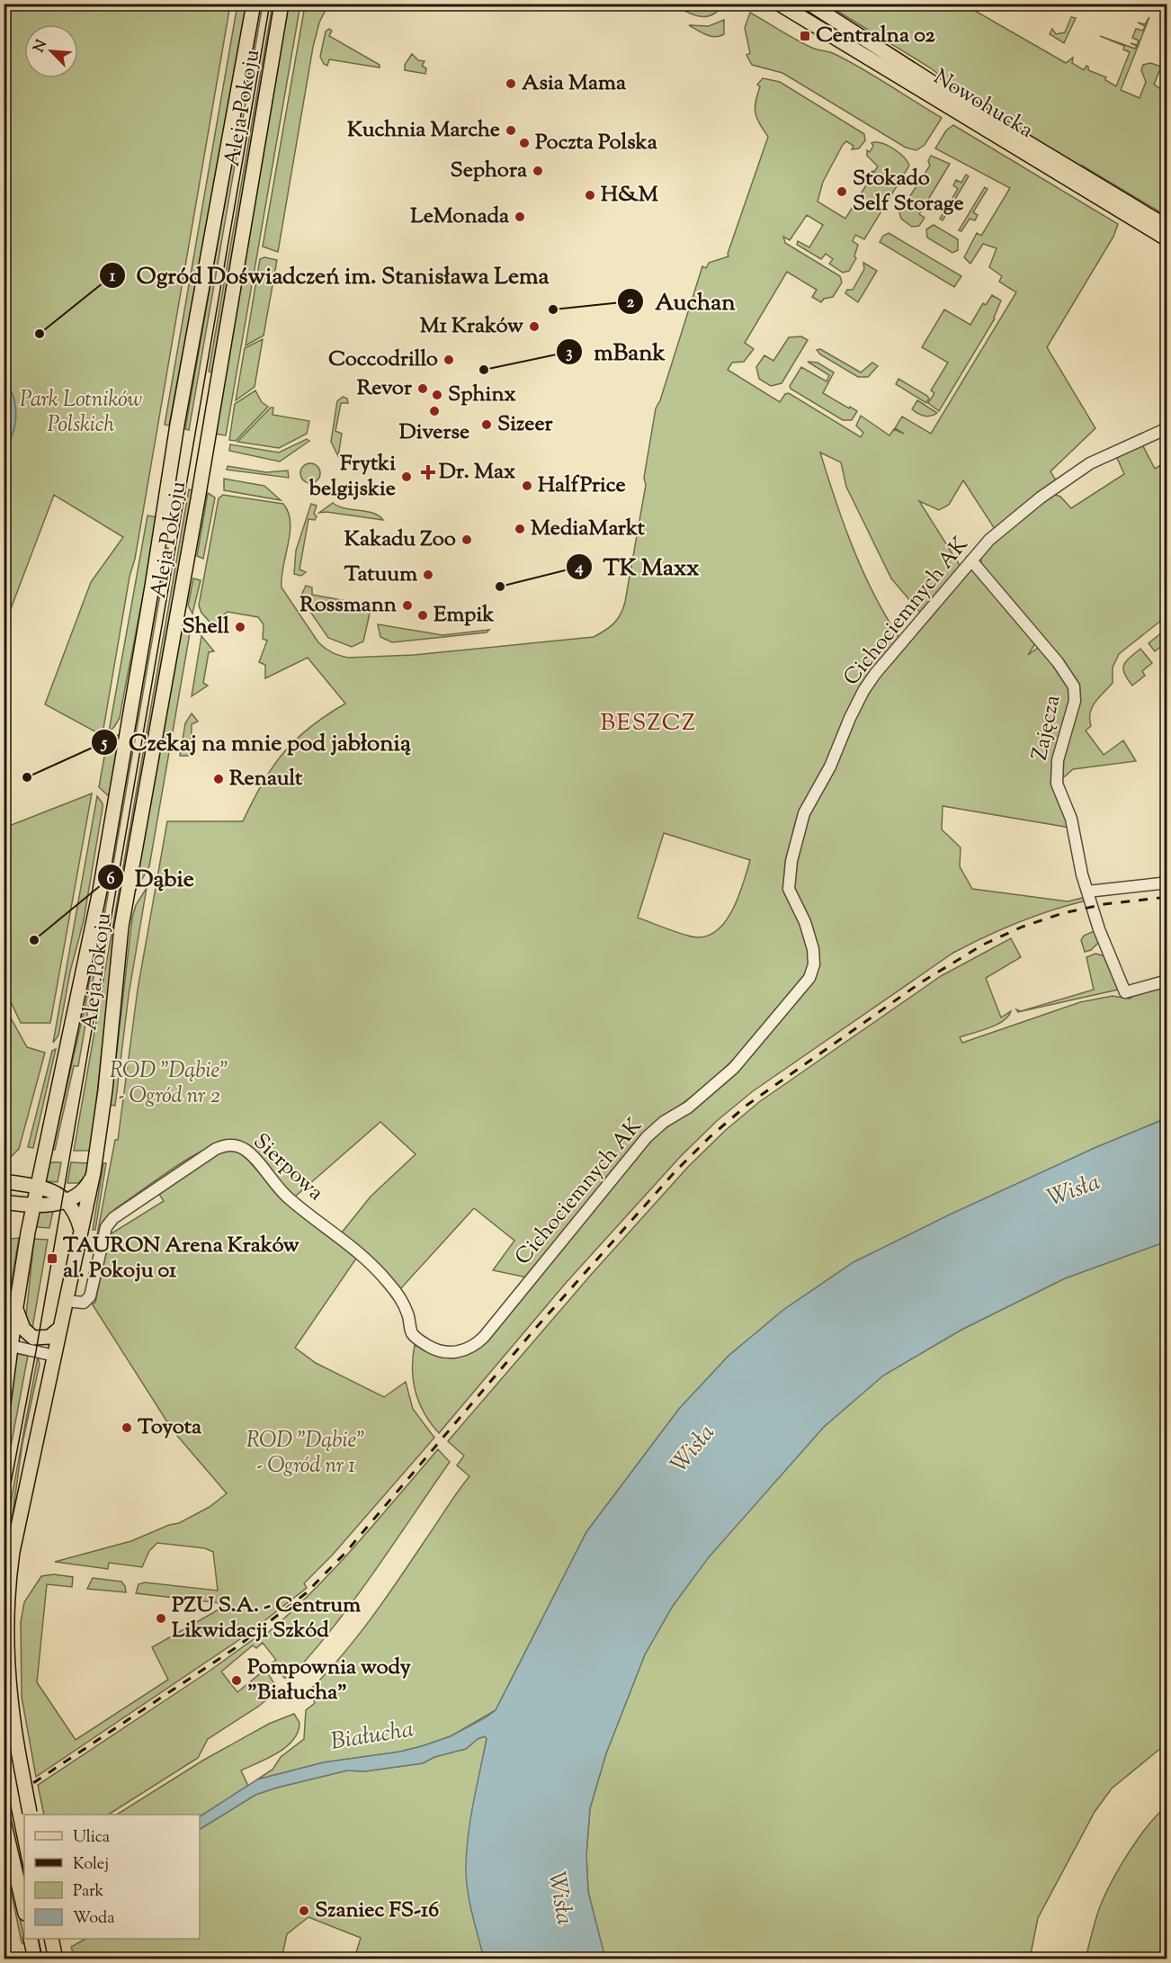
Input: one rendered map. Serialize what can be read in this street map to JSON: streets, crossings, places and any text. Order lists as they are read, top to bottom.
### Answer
{
  "streets": {
    "main road": ["Nowohucka", "Aleja Pokoju"],
    "street": ["Cichociemnych AK", "Zajęcza", "Sierpowa"]
  },
  "crossings": [
    ["Aleja Pokoju", "Sierpowa"],
    ["Cichociemnych AK", "Zajęcza"],
    ["Cichociemnych AK", "Sierpowa"]
  ],
  "districts": ["BESZCZ"],
  "water": ["Wisła", "Białucha"],
  "parks": ["Park Lotników Polskich", "ROD \"Dąbie\" - Ogród nr 2", "ROD \"Dąbie\" - Ogród nr 1"],
  "places": {
    "transit": ["Centralna 02", "TAURON Arena Kraków al. Pokoju 01"],
    "other": [
      "Asia Mama",
      "Kuchnia Marche",
      "Poczta Polska",
      "Sephora",
      "Stokado Self Storage",
      "H&M",
      "LeMonada",
      "Auchan",
      "M1 Kraków",
      "Ogród Doświadczeń im. Stanisława Lema",
      "Coccodrillo",
      "mBank",
      "Revor",
      "Sphinx",
      "Diverse",
      "Sizeer",
      "Frytki belgijskie",
      "HalfPrice",
      "MediaMarkt",
      "Kakadu Zoo",
      "Tatuum",
      "TK Maxx",
      "Rossmann",
      "Empik",
      "Shell",
      "Czekaj na mnie pod jabłonią",
      "Renault",
      "Dąbie",
      "Toyota",
      "PZU S.A. - Centrum Likwidacji Szkód",
      "Pompownia wody \"Białucha\"",
      "Szaniec FS-16"
    ],
    "health": ["Dr. Max"]
  },
  "legend": [
    "Ulica",
    "Kolej",
    "Park",
    "Woda"
  ],
  "north": "top left"
}
